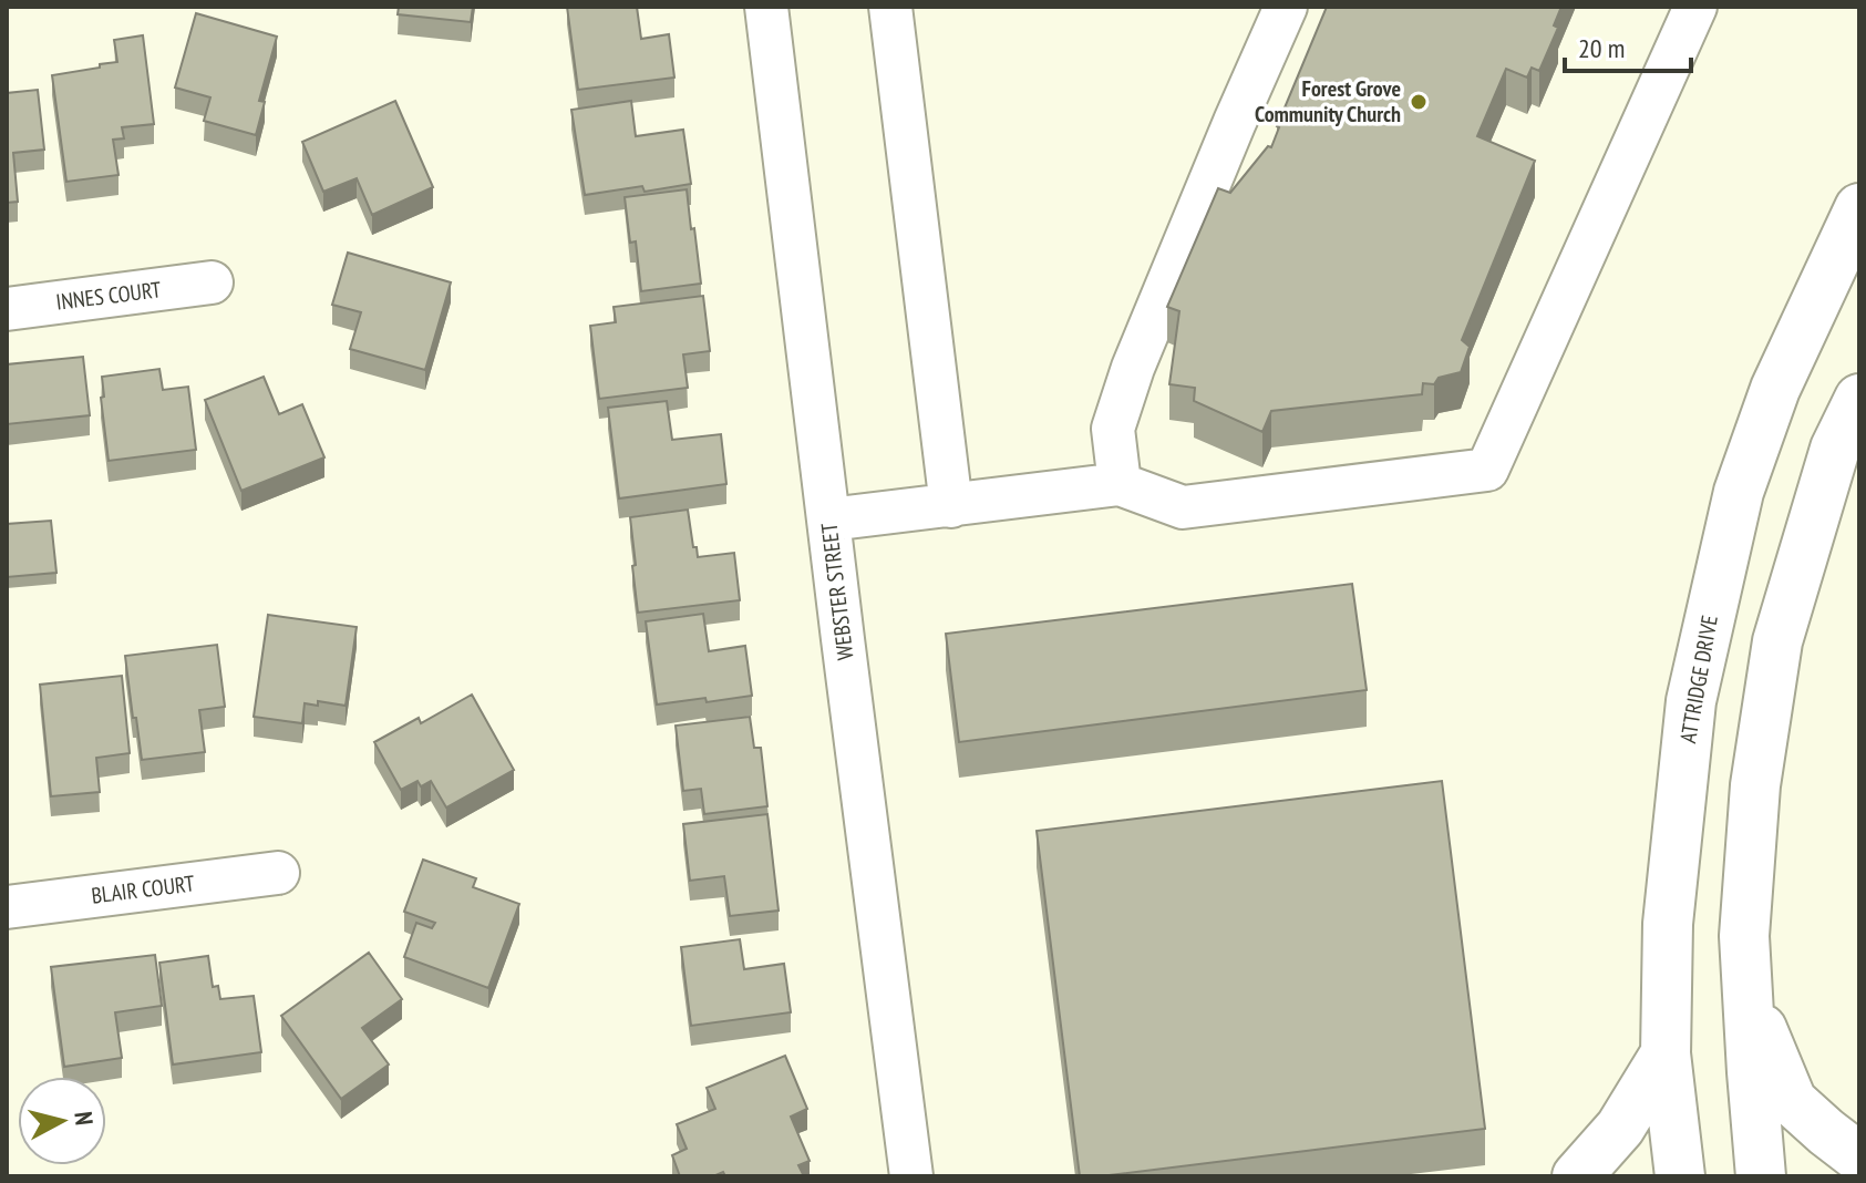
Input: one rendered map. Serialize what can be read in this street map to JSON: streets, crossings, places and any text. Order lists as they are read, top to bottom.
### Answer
{
  "streets": {
    "main road": ["ATTRIDGE DRIVE"],
    "street": ["INNES COURT", "WEBSTER STREET", "BLAIR COURT"]
  },
  "places": ["Forest Grove Community Church"],
  "scale_bar": "20 m",
  "north": "right"
}
